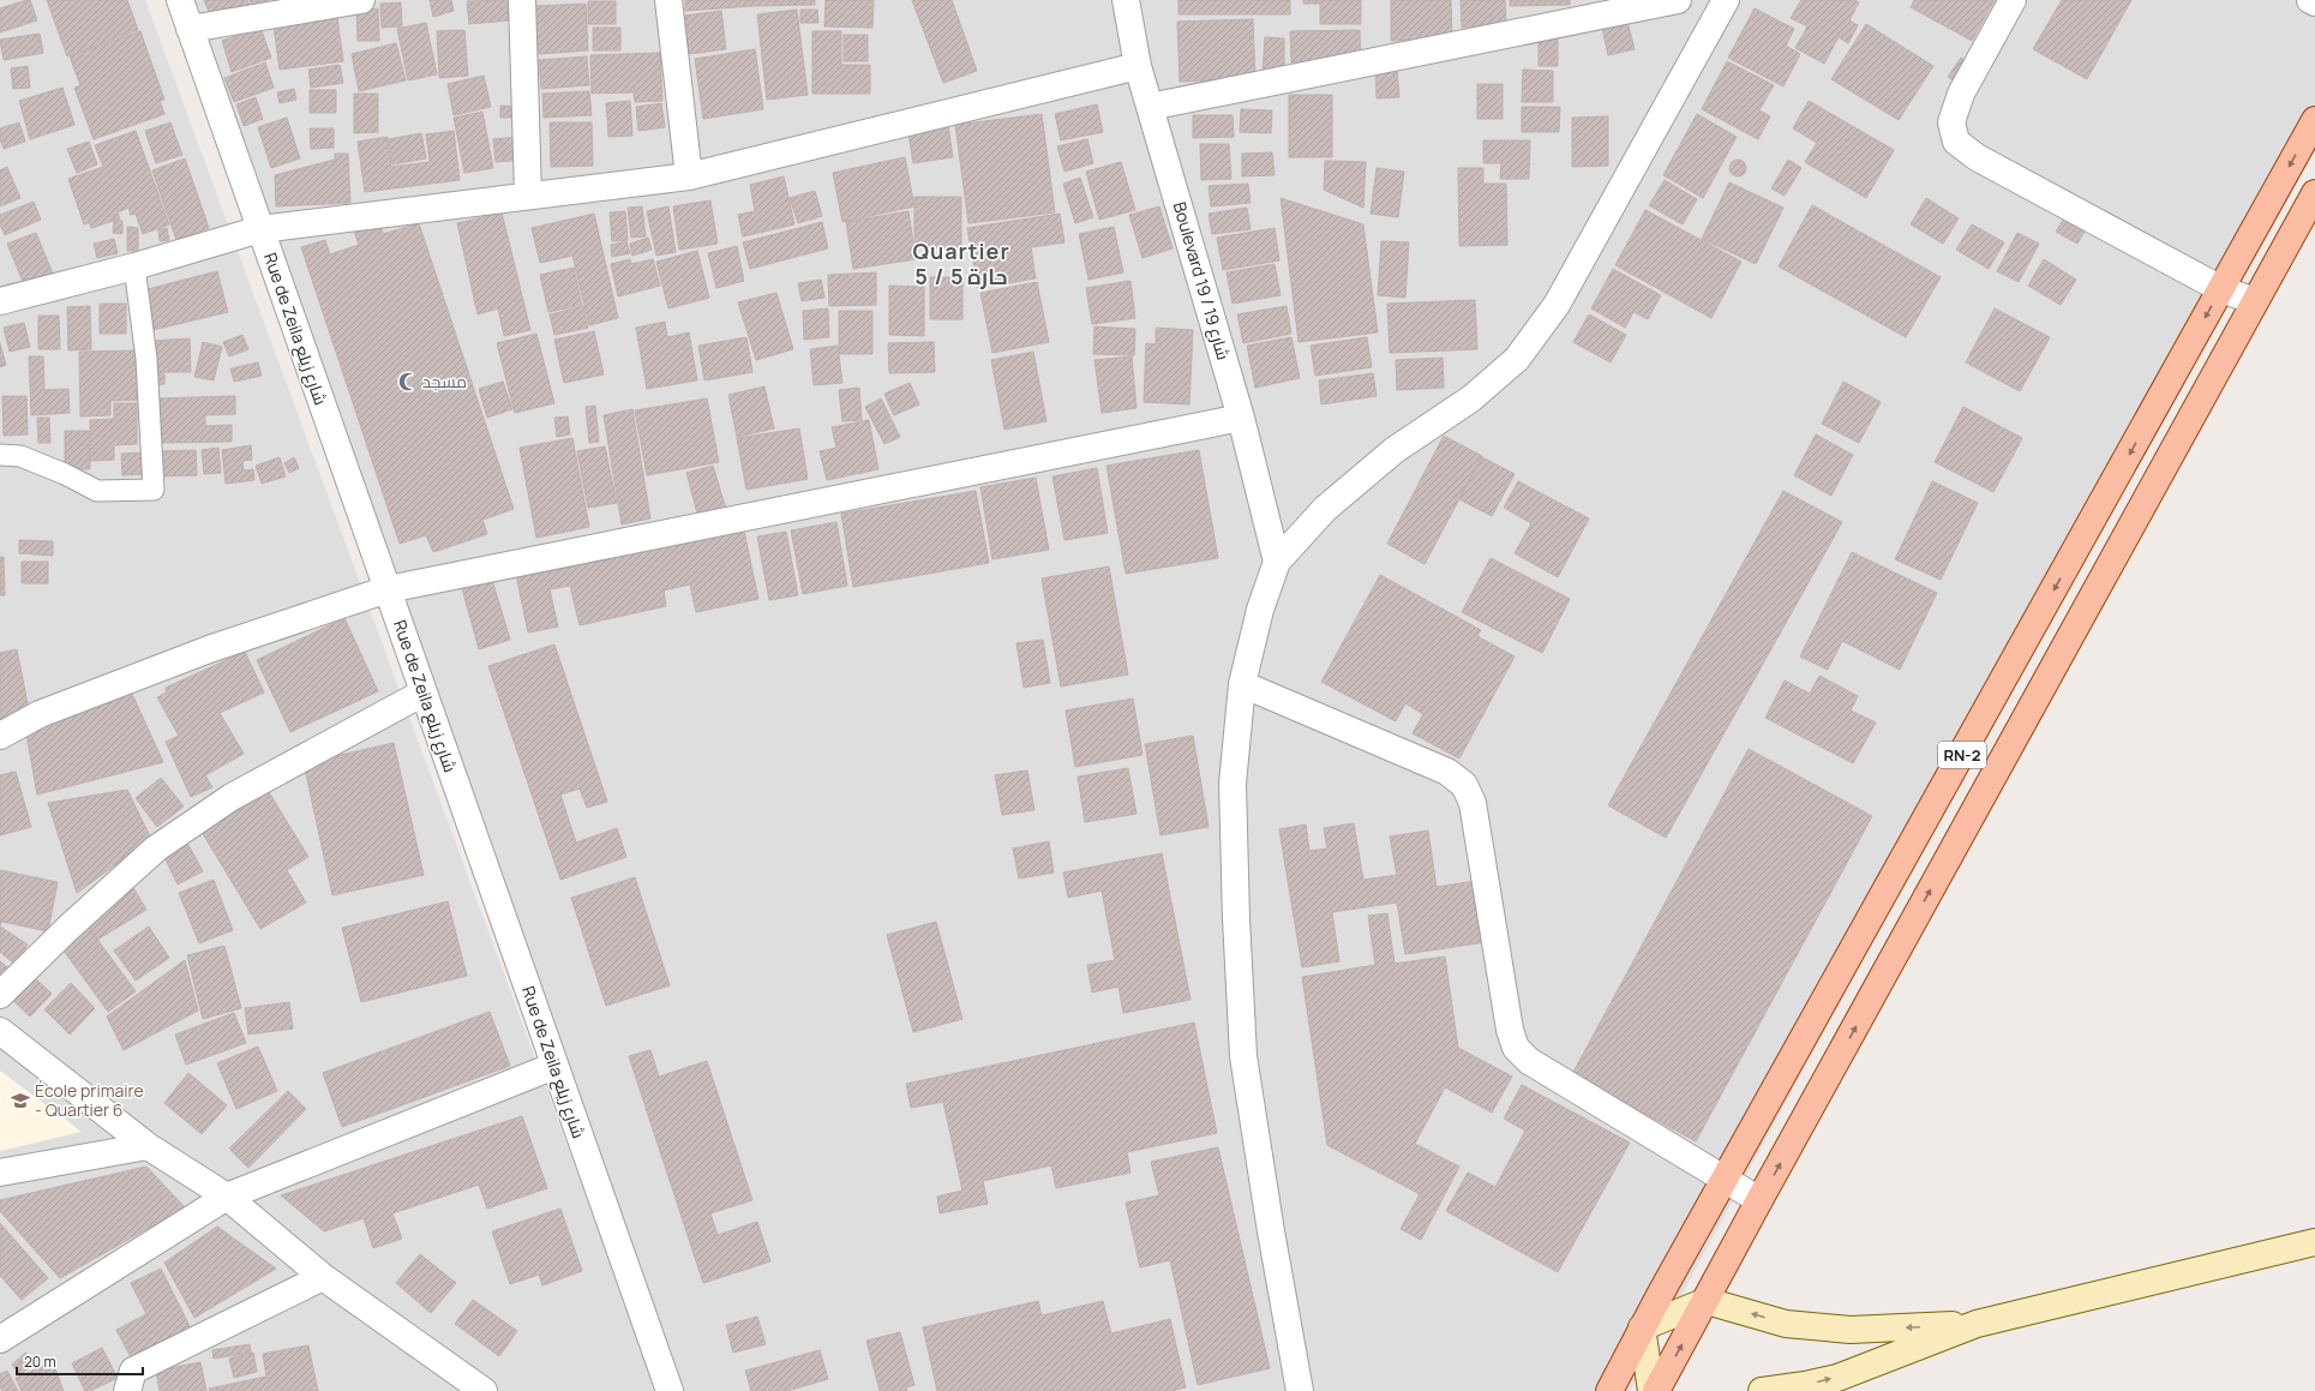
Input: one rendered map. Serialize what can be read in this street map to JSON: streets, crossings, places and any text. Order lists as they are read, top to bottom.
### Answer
{
  "streets": {
    "main road": ["RN-2"],
    "street": ["Boulevard 19 / شارع 19", "Rue de Zeila شارع زيلع"]
  },
  "districts": ["Quartier 5 / حارة 5"],
  "places": {
    "mosque": ["مسجد"],
    "school or university": ["École primaire - Quartier 6"]
  },
  "scale_bar": "20 m"
}
